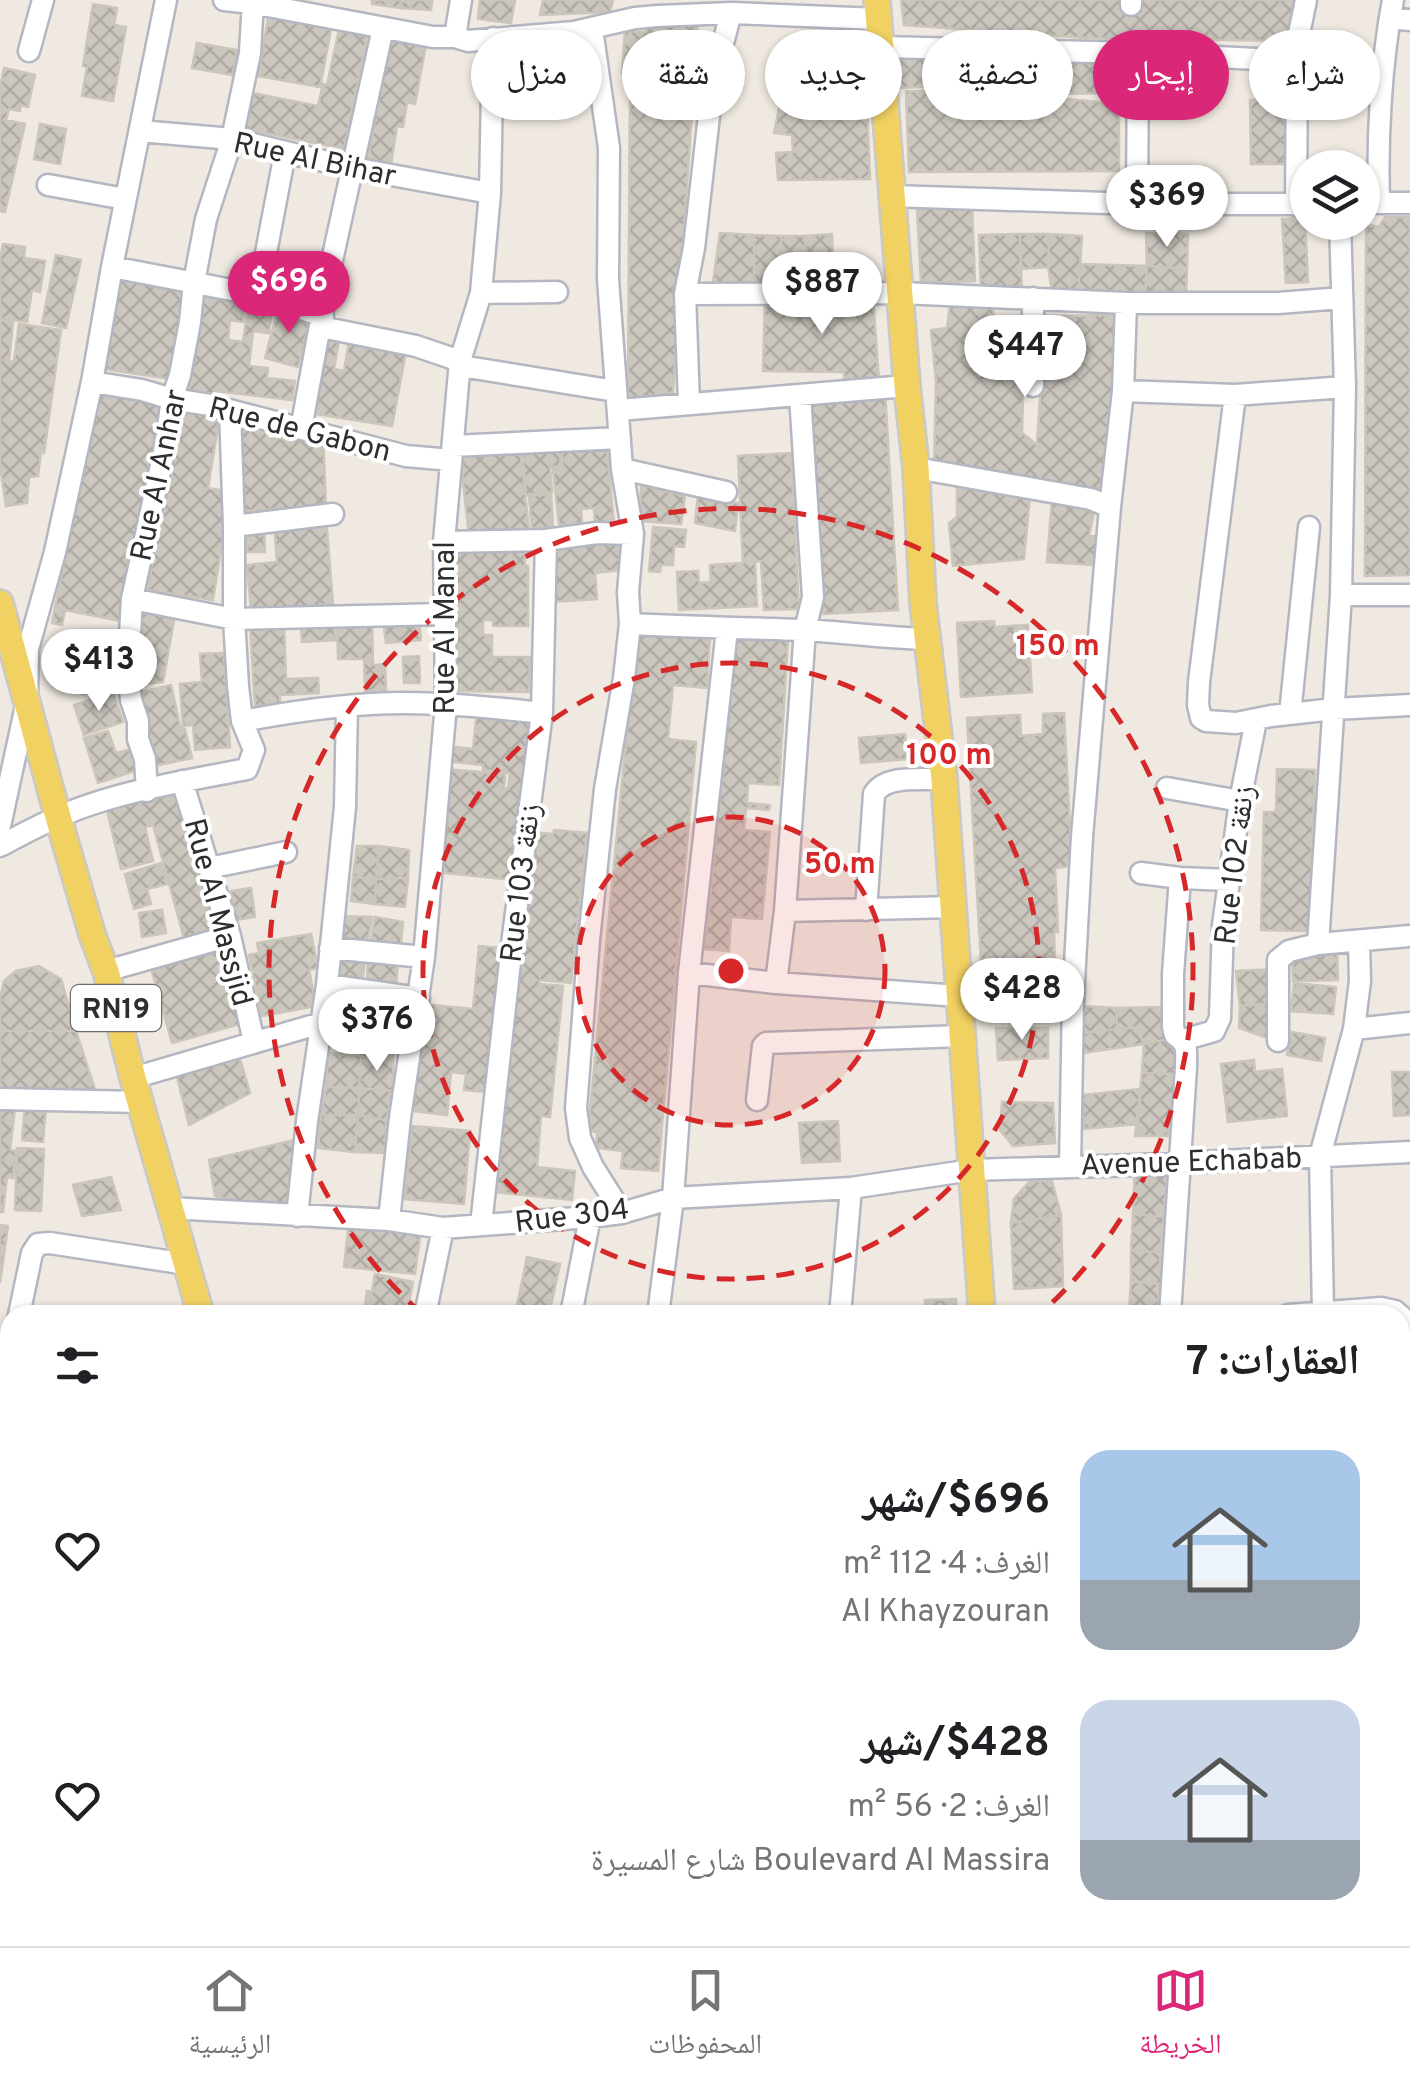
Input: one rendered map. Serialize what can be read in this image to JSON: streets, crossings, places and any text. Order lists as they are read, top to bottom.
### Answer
{
  "streets": {
    "main road": ["RN19"],
    "street": [
      "Rue Al Bihar",
      "Rue de Gabon",
      "Rue Al Anhar",
      "Rue Al Manal",
      "Rue 102 زنقة",
      "Rue 103 زنقة",
      "Rue Al Massjid",
      "Avenue Echabab",
      "Rue 304"
    ]
  },
  "crossings": [
    ["Rue Al Bihar", "Rue Al Anhar"],
    ["Rue Al Bihar", "Rue Al Manal"],
    ["Rue de Gabon", "Rue Al Anhar"],
    ["Rue de Gabon", "Rue Al Manal"],
    ["Rue Al Manal", "Rue 304"],
    ["Rue 103 زنقة", "Rue 304"],
    ["RN19", "Rue 304"],
    ["Avenue Echabab", "Rue 304"]
  ],
  "page": {
    "chip": [
      "شراء",
      "إيجار",
      "تصفية",
      "جديد",
      "شقة",
      "منزل"
    ],
    "price": [
      "$369",
      "$696",
      "$887",
      "$447",
      "$413",
      "$428",
      "$376"
    ],
    "heading": "العقارات: 7",
    "list": [
      {
        "name": "$696/شهر",
        "note": "الغرف: 4 · 112 m² · Al Khayzouran"
      },
      {
        "name": "$428/شهر",
        "note": "الغرف: 2 · 56 m² · Boulevard Al Massira شارع المسيرة"
      }
    ],
    "tabs": ["الخريطة", "المحفوظات", "الرئيسية"]
  },
  "rings": ["150 m", "100 m", "50 m"]
}
